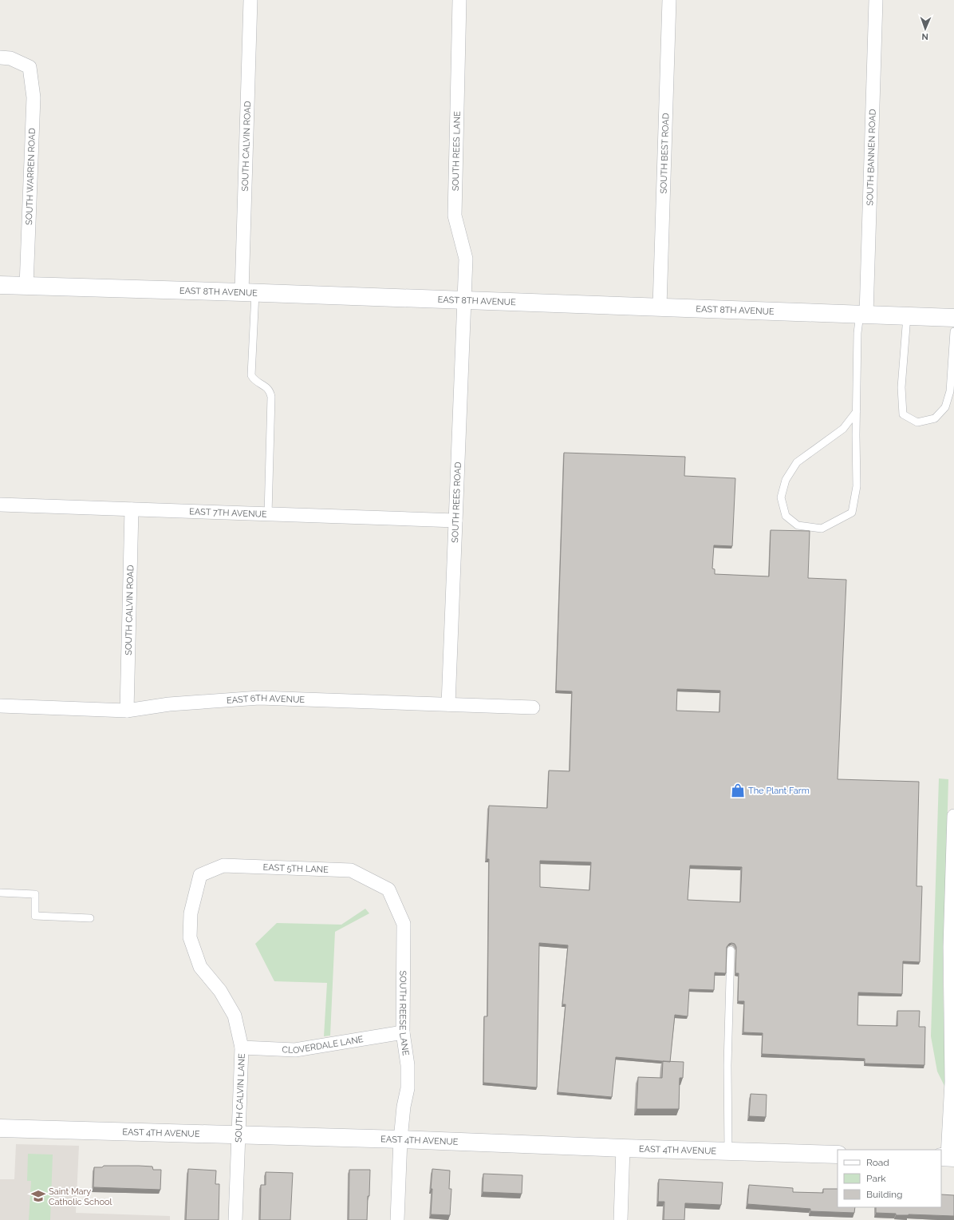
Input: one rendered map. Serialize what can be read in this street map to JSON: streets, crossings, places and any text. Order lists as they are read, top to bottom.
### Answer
{
  "streets": {
    "street": [
      "SOUTH CALVIN ROAD",
      "SOUTH REES LANE",
      "SOUTH BEST ROAD",
      "SOUTH BANNEN ROAD",
      "SOUTH WARREN ROAD",
      "EAST 8TH AVENUE",
      "SOUTH REES ROAD",
      "EAST 7TH AVENUE",
      "EAST 6TH AVENUE",
      "EAST 5TH LANE",
      "SOUTH REESE LANE",
      "CLOVERDALE LANE",
      "SOUTH CALVIN LANE",
      "EAST 4TH AVENUE"
    ]
  },
  "crossings": [
    ["SOUTH CALVIN ROAD", "EAST 8TH AVENUE"],
    ["SOUTH CALVIN ROAD", "EAST 7TH AVENUE"],
    ["SOUTH CALVIN ROAD", "EAST 6TH AVENUE"],
    ["SOUTH REES LANE", "EAST 8TH AVENUE"],
    ["SOUTH REES LANE", "SOUTH REES ROAD"],
    ["SOUTH BEST ROAD", "EAST 8TH AVENUE"],
    ["SOUTH BANNEN ROAD", "EAST 8TH AVENUE"],
    ["SOUTH WARREN ROAD", "EAST 8TH AVENUE"],
    ["EAST 8TH AVENUE", "SOUTH REES ROAD"],
    ["SOUTH REES ROAD", "EAST 7TH AVENUE"],
    ["SOUTH REES ROAD", "EAST 6TH AVENUE"],
    ["EAST 5TH LANE", "SOUTH REESE LANE"],
    ["EAST 5TH LANE", "SOUTH CALVIN LANE"],
    ["SOUTH REESE LANE", "CLOVERDALE LANE"],
    ["SOUTH REESE LANE", "EAST 4TH AVENUE"],
    ["CLOVERDALE LANE", "SOUTH CALVIN LANE"],
    ["SOUTH CALVIN LANE", "EAST 4TH AVENUE"]
  ],
  "places": {
    "shop": ["The Plant Farm"],
    "school or university": ["Saint Mary Catholic School"]
  },
  "legend": ["Road", "Park", "Building"],
  "north": "bottom"
}
